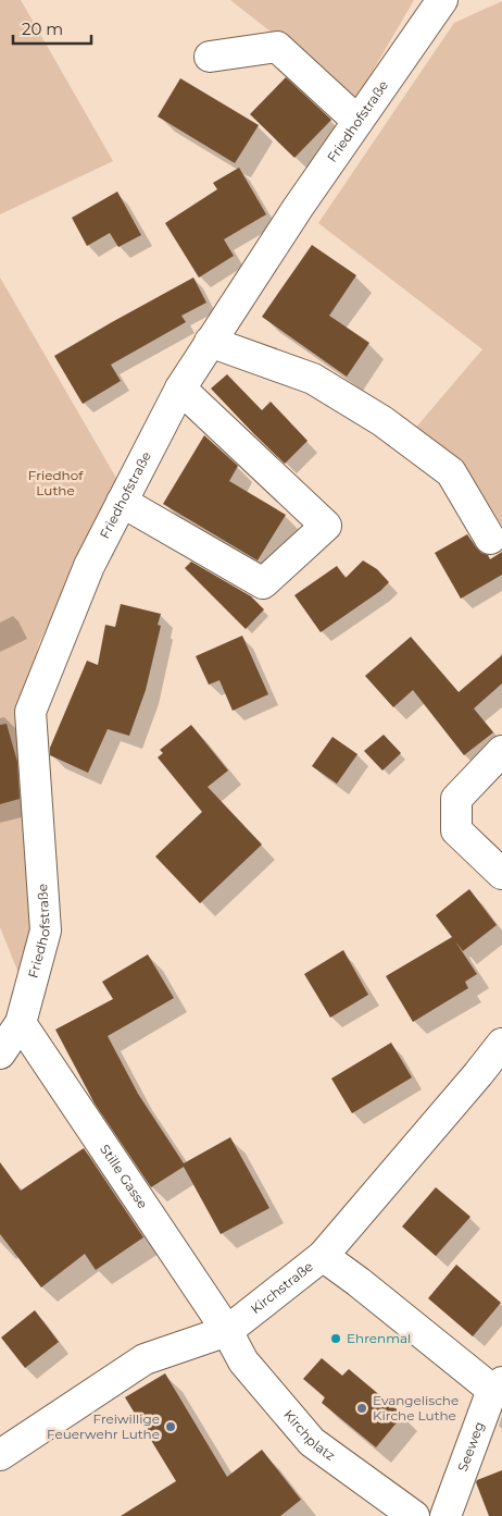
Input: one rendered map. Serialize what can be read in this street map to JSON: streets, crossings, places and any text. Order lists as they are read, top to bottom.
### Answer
{
  "streets": {
    "street": [
      "Friedhofstraße",
      "Stille Gasse",
      "Kirchstraße",
      "Kirchplatz",
      "Seeweg"
    ]
  },
  "crossings": [
    ["Friedhofstraße", "Stille Gasse"],
    ["Stille Gasse", "Kirchstraße"],
    ["Stille Gasse", "Kirchplatz"],
    ["Kirchstraße", "Kirchplatz"]
  ],
  "parks": ["Friedhof Luthe"],
  "places": ["Ehrenmal", "Evangelische Kirche Luthe", "Freiwillige Feuerwehr Luthe"],
  "scale_bar": "20 m"
}
